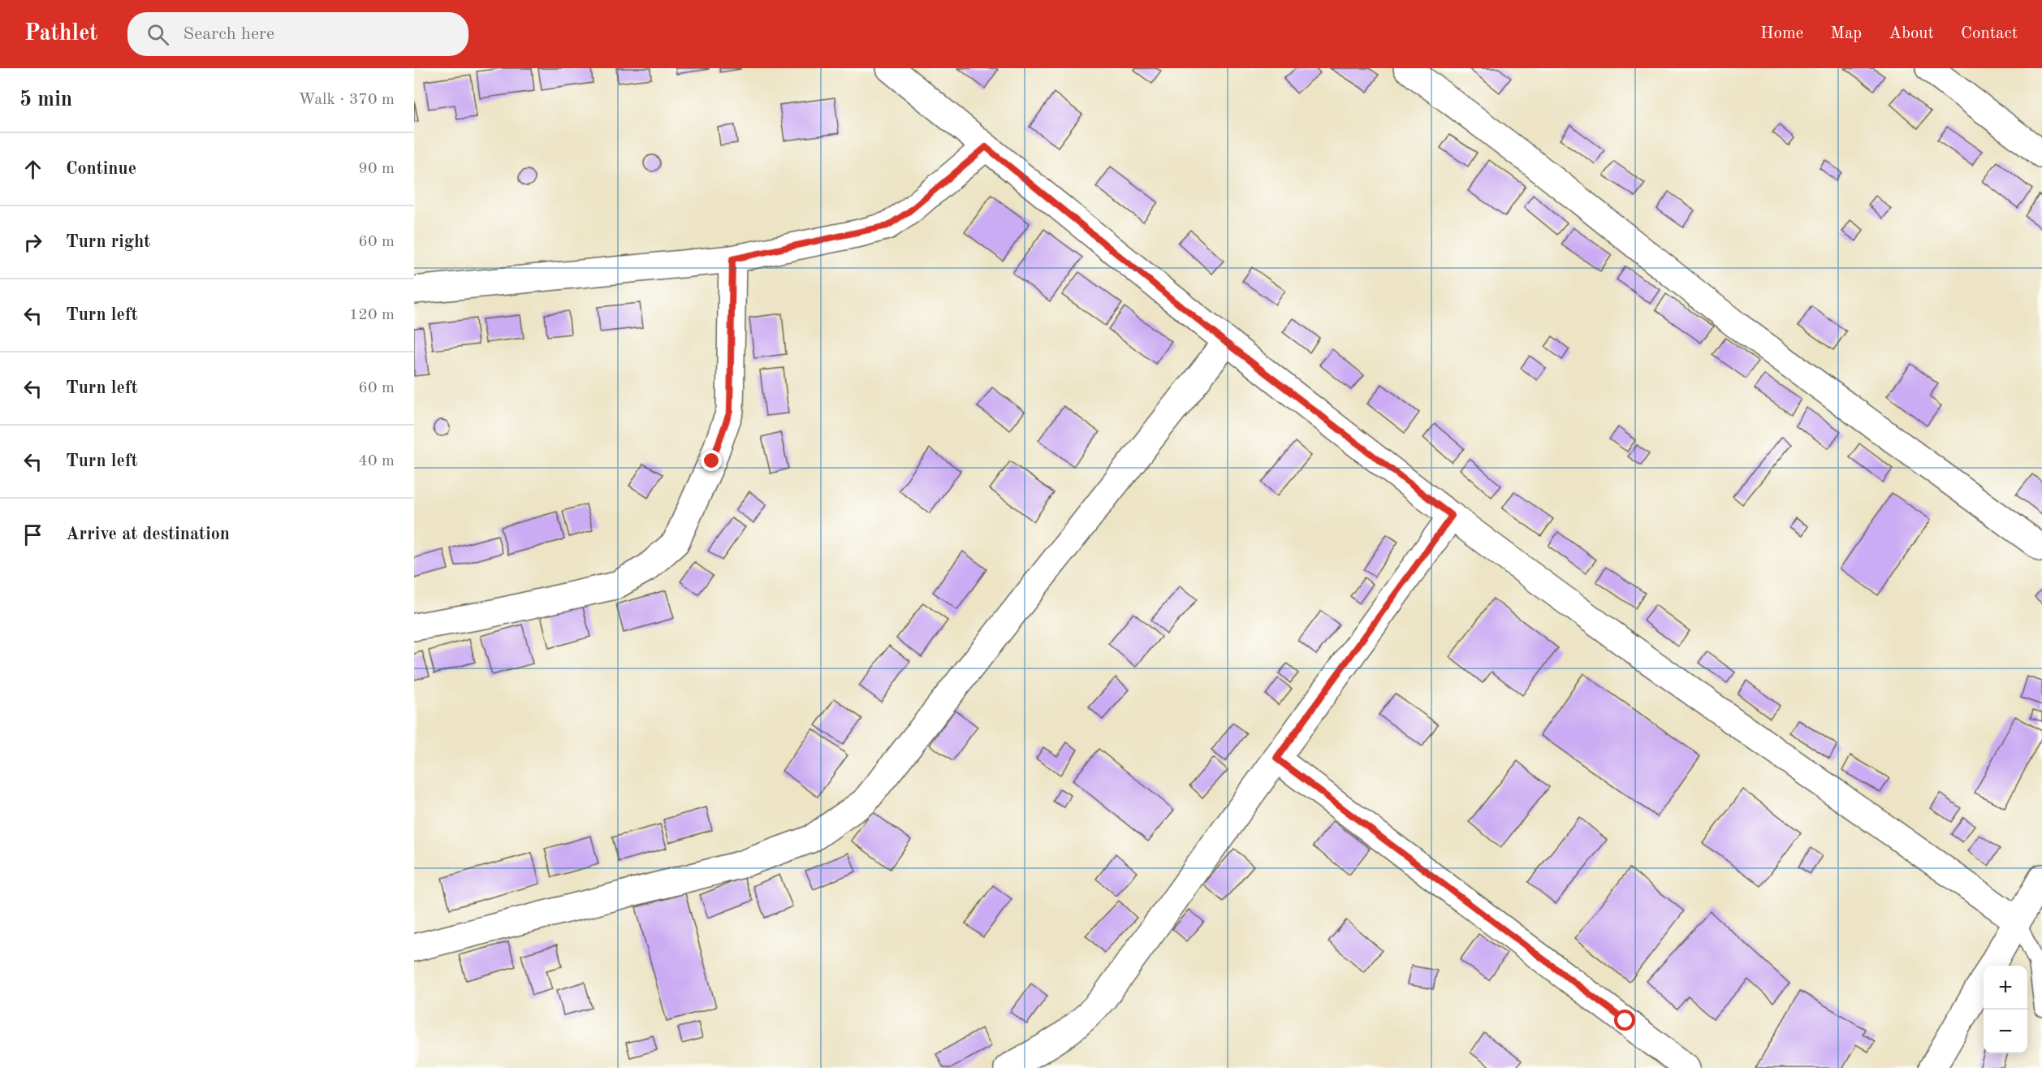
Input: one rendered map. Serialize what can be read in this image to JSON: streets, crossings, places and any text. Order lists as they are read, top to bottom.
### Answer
{
  "page": {
    "header": "Pathlet",
    "search": "Search here",
    "nav": [
      "Home",
      "Map",
      "About",
      "Contact"
    ],
    "heading": ["5 min", "Walk · 370 m"],
    "list": [
      ["Continue", "90 m"],
      ["Turn right", "60 m"],
      ["Turn left", "120 m"],
      ["Turn left", "60 m"],
      ["Turn left", "40 m"],
      "Arrive at destination"
    ],
    "map_buttons": ["+", "−"]
  }
}
